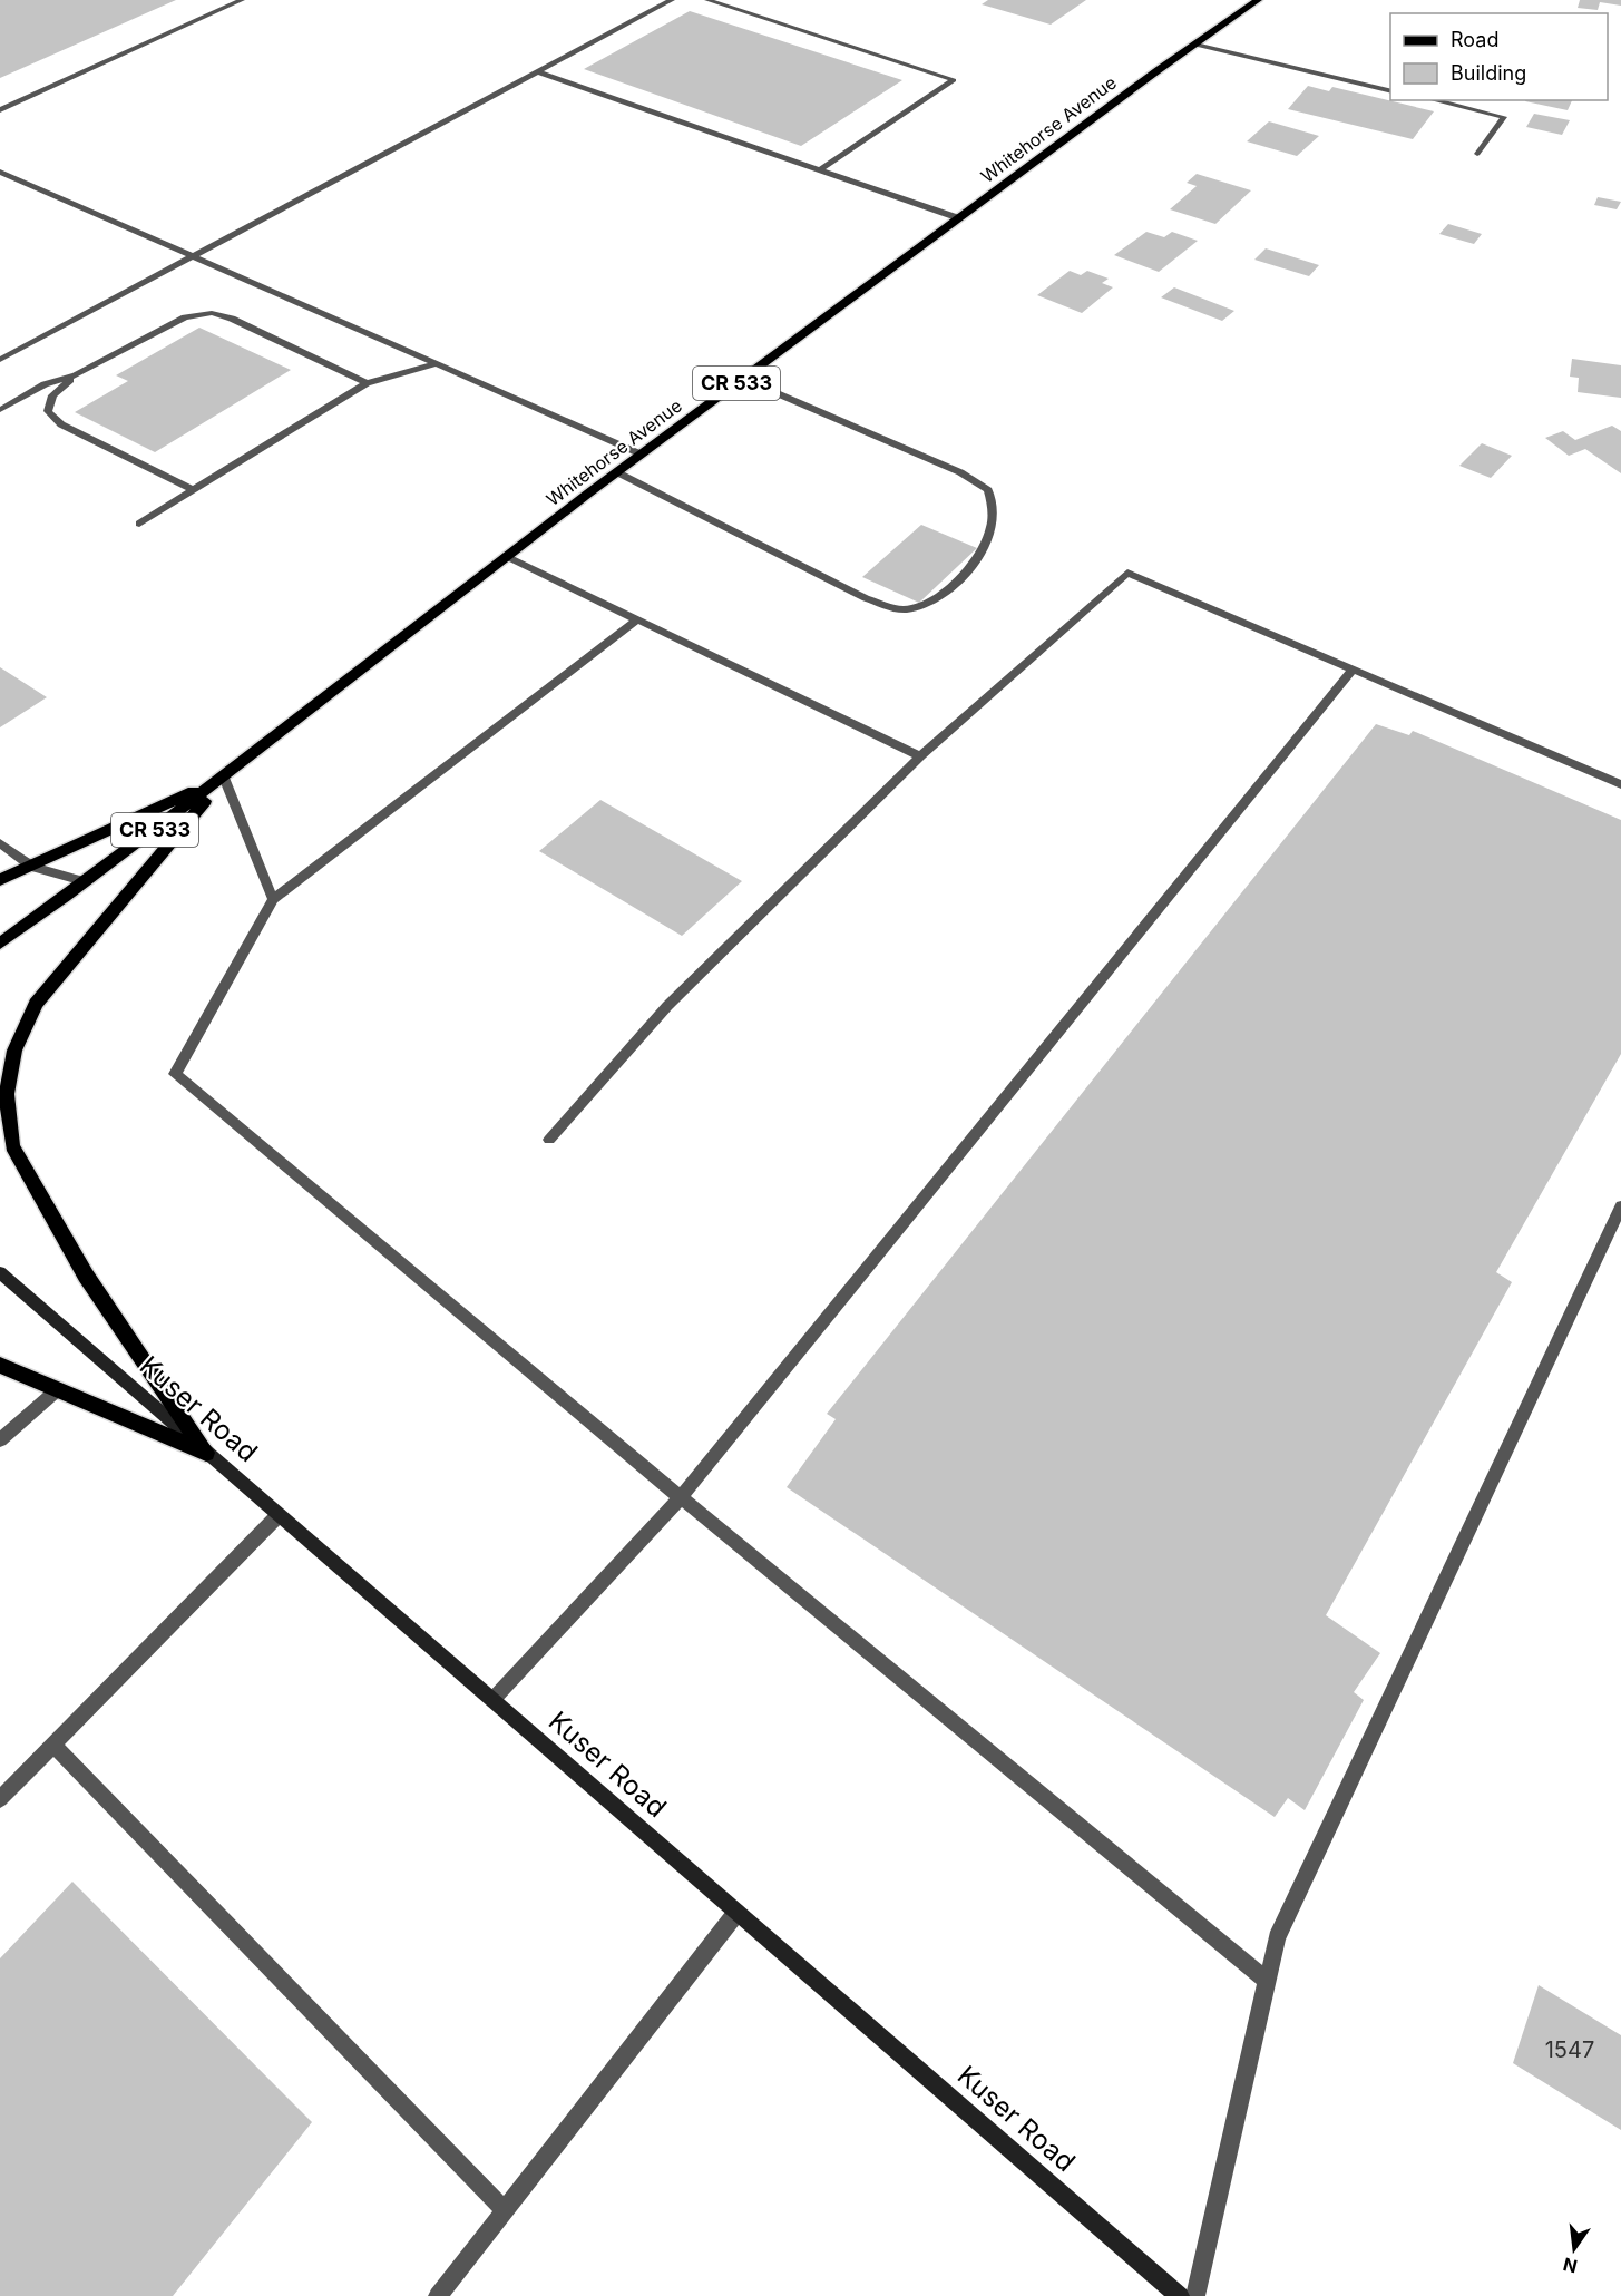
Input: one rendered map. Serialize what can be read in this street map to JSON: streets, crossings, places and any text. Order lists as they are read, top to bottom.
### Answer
{
  "streets": {
    "main road": ["Whitehorse Avenue", "CR 533"],
    "street": ["Kuser Road"]
  },
  "house_numbers": ["1547"],
  "legend": ["Road", "Building"],
  "north": "bottom"
}
